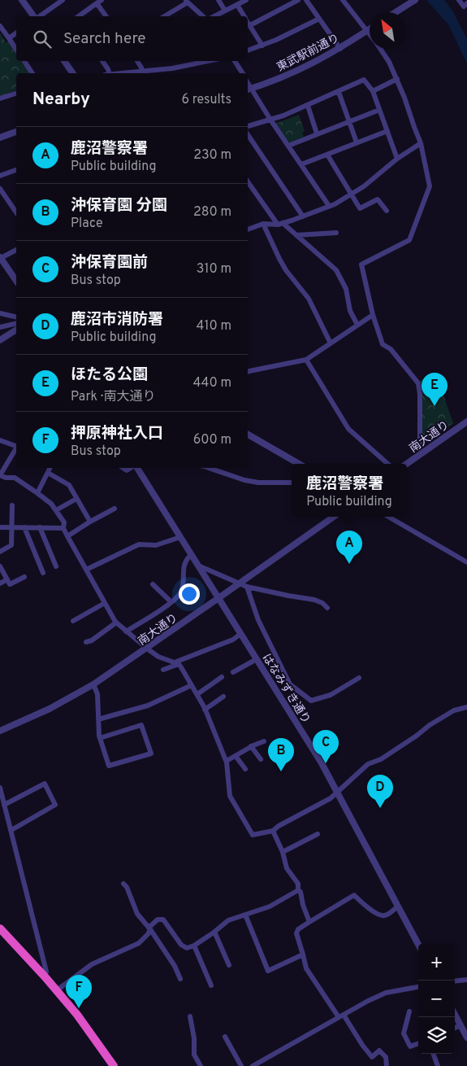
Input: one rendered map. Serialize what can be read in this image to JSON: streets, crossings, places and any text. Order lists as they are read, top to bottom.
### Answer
{
  "streets": {
    "street": ["東武駅前通り", "南大通り", "はなみずき通り"]
  },
  "crossings": [
    ["南大通り", "はなみずき通り"]
  ],
  "north": "top left",
  "page": {
    "search": "Search here",
    "heading": ["Nearby", "6 results"],
    "list": [
      {
        "mark": "A",
        "name": "鹿沼警察署",
        "note": "Public building",
        "value": "230 m"
      },
      {
        "mark": "B",
        "name": "沖保育園 分園",
        "note": "Place",
        "value": "280 m"
      },
      {
        "mark": "C",
        "name": "沖保育園前",
        "note": "Bus stop",
        "value": "310 m"
      },
      {
        "mark": "D",
        "name": "鹿沼市消防署",
        "note": "Public building",
        "value": "410 m"
      },
      {
        "mark": "E",
        "name": "ほたる公園",
        "note": "Park · 南大通り",
        "value": "440 m"
      },
      {
        "mark": "F",
        "name": "押原神社入口",
        "note": "Bus stop",
        "value": "600 m"
      }
    ],
    "pins": [
      "E",
      "A",
      "C",
      "B",
      "D",
      "F"
    ],
    "popup": ["鹿沼警察署", "Public building"],
    "map_buttons": ["+", "−"]
  }
}
